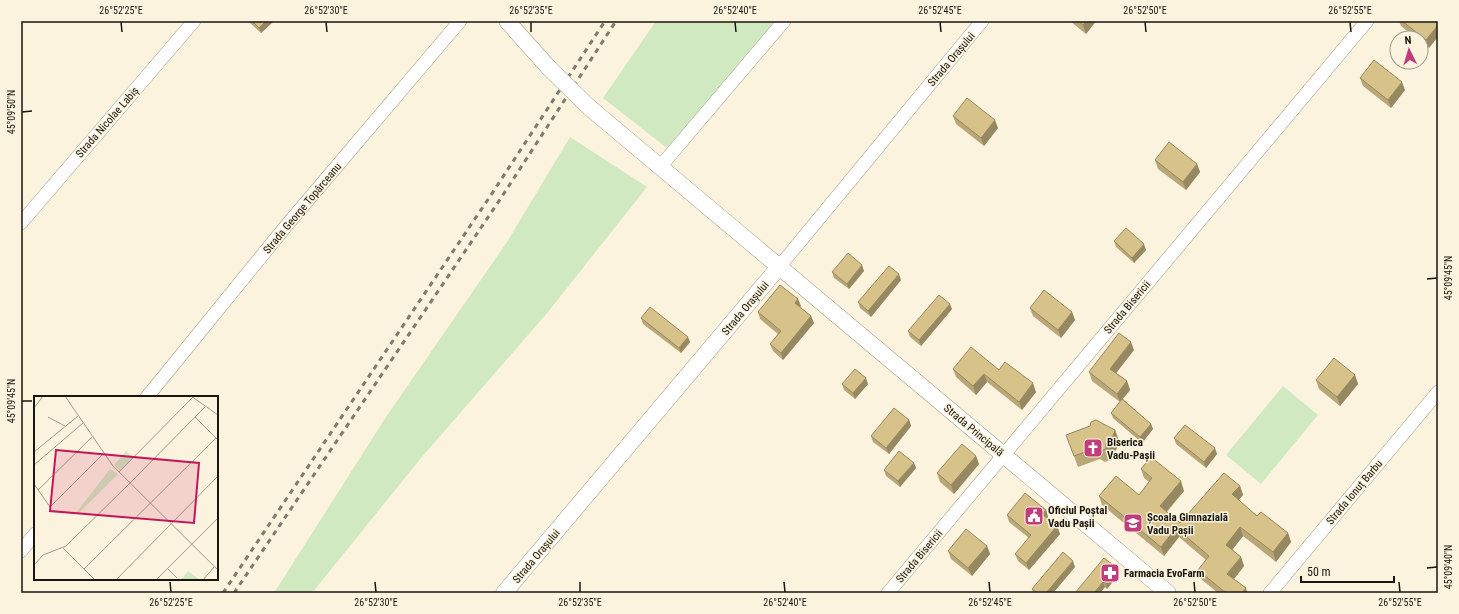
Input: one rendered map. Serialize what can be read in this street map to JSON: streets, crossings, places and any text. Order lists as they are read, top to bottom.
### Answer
{
  "streets": {
    "main road": ["Strada Orașului", "Strada Principală"],
    "street": [
      "Strada Nicolae Labiș",
      "Strada George Topârceanu",
      "Strada Bisericii",
      "Strada Ionuț Barbu"
    ]
  },
  "crossings": [
    ["Strada Orașului", "Strada Principală"],
    ["Strada Bisericii", "Strada Principală"]
  ],
  "places": {
    "church": ["Biserica Vadu-Pașii"],
    "public building": ["Oficiul Poștal Vadu Pașii"],
    "school or university": ["Școala Gimnazială Vadu Pașii"],
    "pharmacy": ["Farmacia EvoFarm"]
  },
  "scale_bar": "50 m",
  "north": "top",
  "coordinates": [
    "26°52'25\"E",
    "26°52'30\"E",
    "26°52'35\"E",
    "26°52'40\"E",
    "26°52'45\"E",
    "26°52'50\"E",
    "26°52'55\"E",
    "45°09'50\"N",
    "45°09'45\"N",
    "45°09'40\"N"
  ]
}
